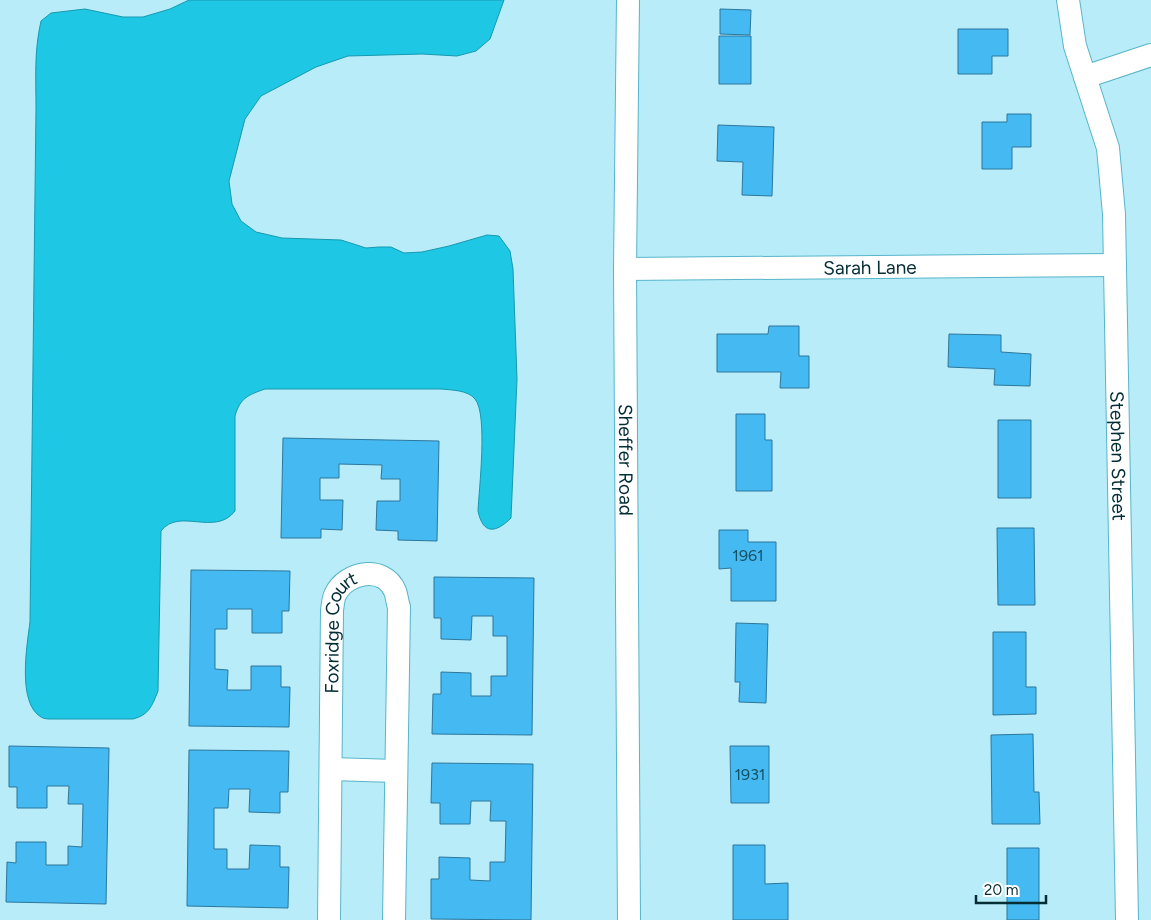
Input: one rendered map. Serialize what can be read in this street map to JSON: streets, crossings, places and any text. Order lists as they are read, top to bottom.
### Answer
{
  "streets": {
    "street": [
      "Sarah Lane",
      "Stephen Street",
      "Sheffer Road",
      "Foxridge Court"
    ]
  },
  "crossings": [
    ["Sarah Lane", "Stephen Street"],
    ["Sarah Lane", "Sheffer Road"]
  ],
  "house_numbers": ["1961", "1931"],
  "scale_bar": "20 m"
}
